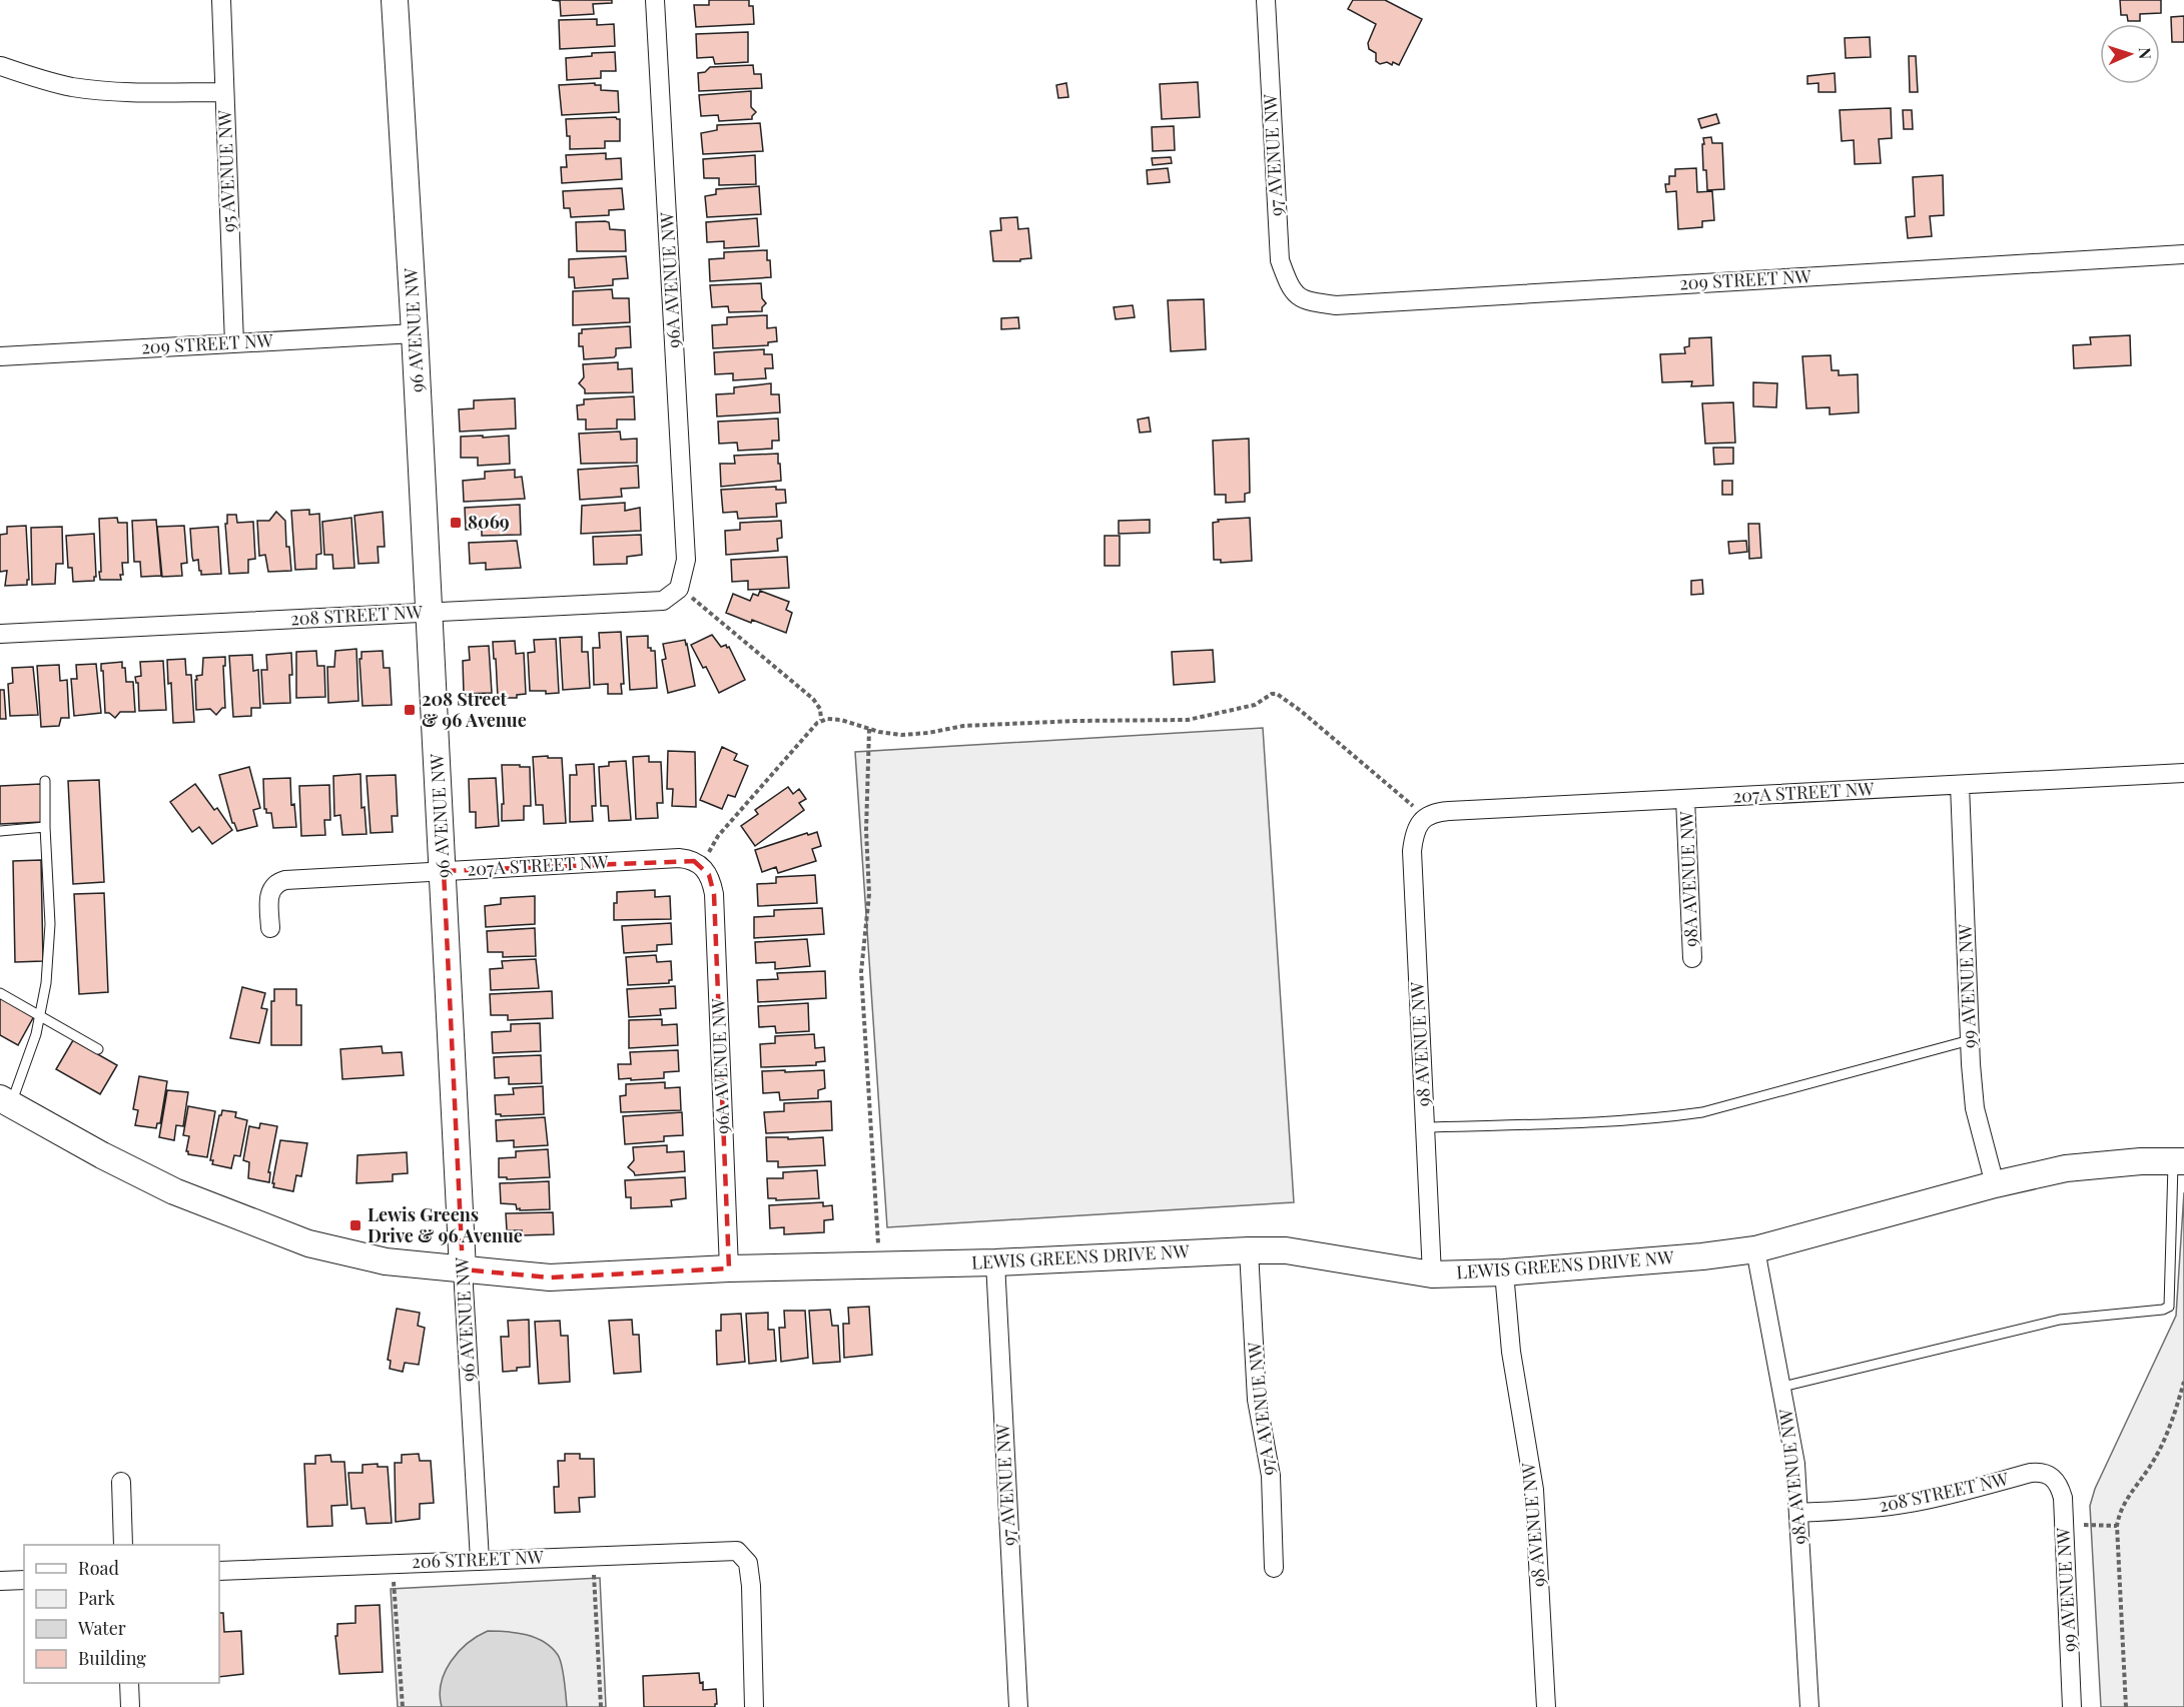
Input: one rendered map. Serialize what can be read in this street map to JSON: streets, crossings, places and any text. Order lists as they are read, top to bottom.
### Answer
{
  "streets": {
    "street": [
      "97 AVENUE NW",
      "95 AVENUE NW",
      "96A AVENUE NW",
      "209 STREET NW",
      "96 AVENUE NW",
      "208 STREET NW",
      "207A STREET NW",
      "98A AVENUE NW",
      "99 AVENUE NW",
      "98 AVENUE NW",
      "LEWIS GREENS DRIVE NW",
      "97A AVENUE NW",
      "206 STREET NW"
    ]
  },
  "crossings": [
    ["97 AVENUE NW", "209 STREET NW"],
    ["97 AVENUE NW", "LEWIS GREENS DRIVE NW"],
    ["95 AVENUE NW", "209 STREET NW"],
    ["96A AVENUE NW", "208 STREET NW"],
    ["96A AVENUE NW", "207A STREET NW"],
    ["96A AVENUE NW", "LEWIS GREENS DRIVE NW"],
    ["209 STREET NW", "96 AVENUE NW"],
    ["96 AVENUE NW", "208 STREET NW"],
    ["96 AVENUE NW", "207A STREET NW"],
    ["96 AVENUE NW", "LEWIS GREENS DRIVE NW"],
    ["96 AVENUE NW", "206 STREET NW"],
    ["208 STREET NW", "98A AVENUE NW"],
    ["208 STREET NW", "99 AVENUE NW"],
    ["207A STREET NW", "98A AVENUE NW"],
    ["207A STREET NW", "99 AVENUE NW"],
    ["207A STREET NW", "98 AVENUE NW"],
    ["98A AVENUE NW", "LEWIS GREENS DRIVE NW"],
    ["99 AVENUE NW", "LEWIS GREENS DRIVE NW"],
    ["98 AVENUE NW", "LEWIS GREENS DRIVE NW"],
    ["LEWIS GREENS DRIVE NW", "97A AVENUE NW"]
  ],
  "places": {
    "transit": ["8069", "208 Street & 96 Avenue", "Lewis Greens Drive & 96 Avenue"]
  },
  "legend": [
    "Road",
    "Park",
    "Water",
    "Building"
  ],
  "north": "right"
}
